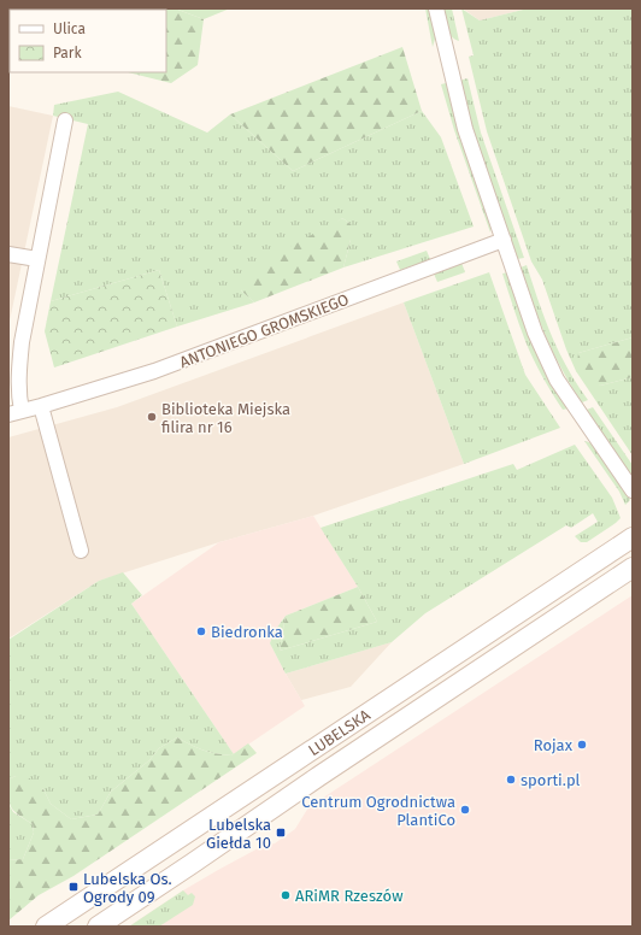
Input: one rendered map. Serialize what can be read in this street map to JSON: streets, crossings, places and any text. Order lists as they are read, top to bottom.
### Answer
{
  "streets": {
    "main road": ["LUBELSKA"],
    "street": ["ANTONIEGO GROMSKIEGO"]
  },
  "places": {
    "other": [
      "Biblioteka Miejska filira nr 16",
      "Biedronka",
      "Rojax",
      "sporti.pl",
      "Centrum Ogrodnictwa PlantiCo",
      "ARiMR Rzeszów"
    ],
    "transit": ["Lubelska Giełda 10", "Lubelska Os. Ogrody 09"]
  },
  "legend": ["Ulica", "Park"]
}
